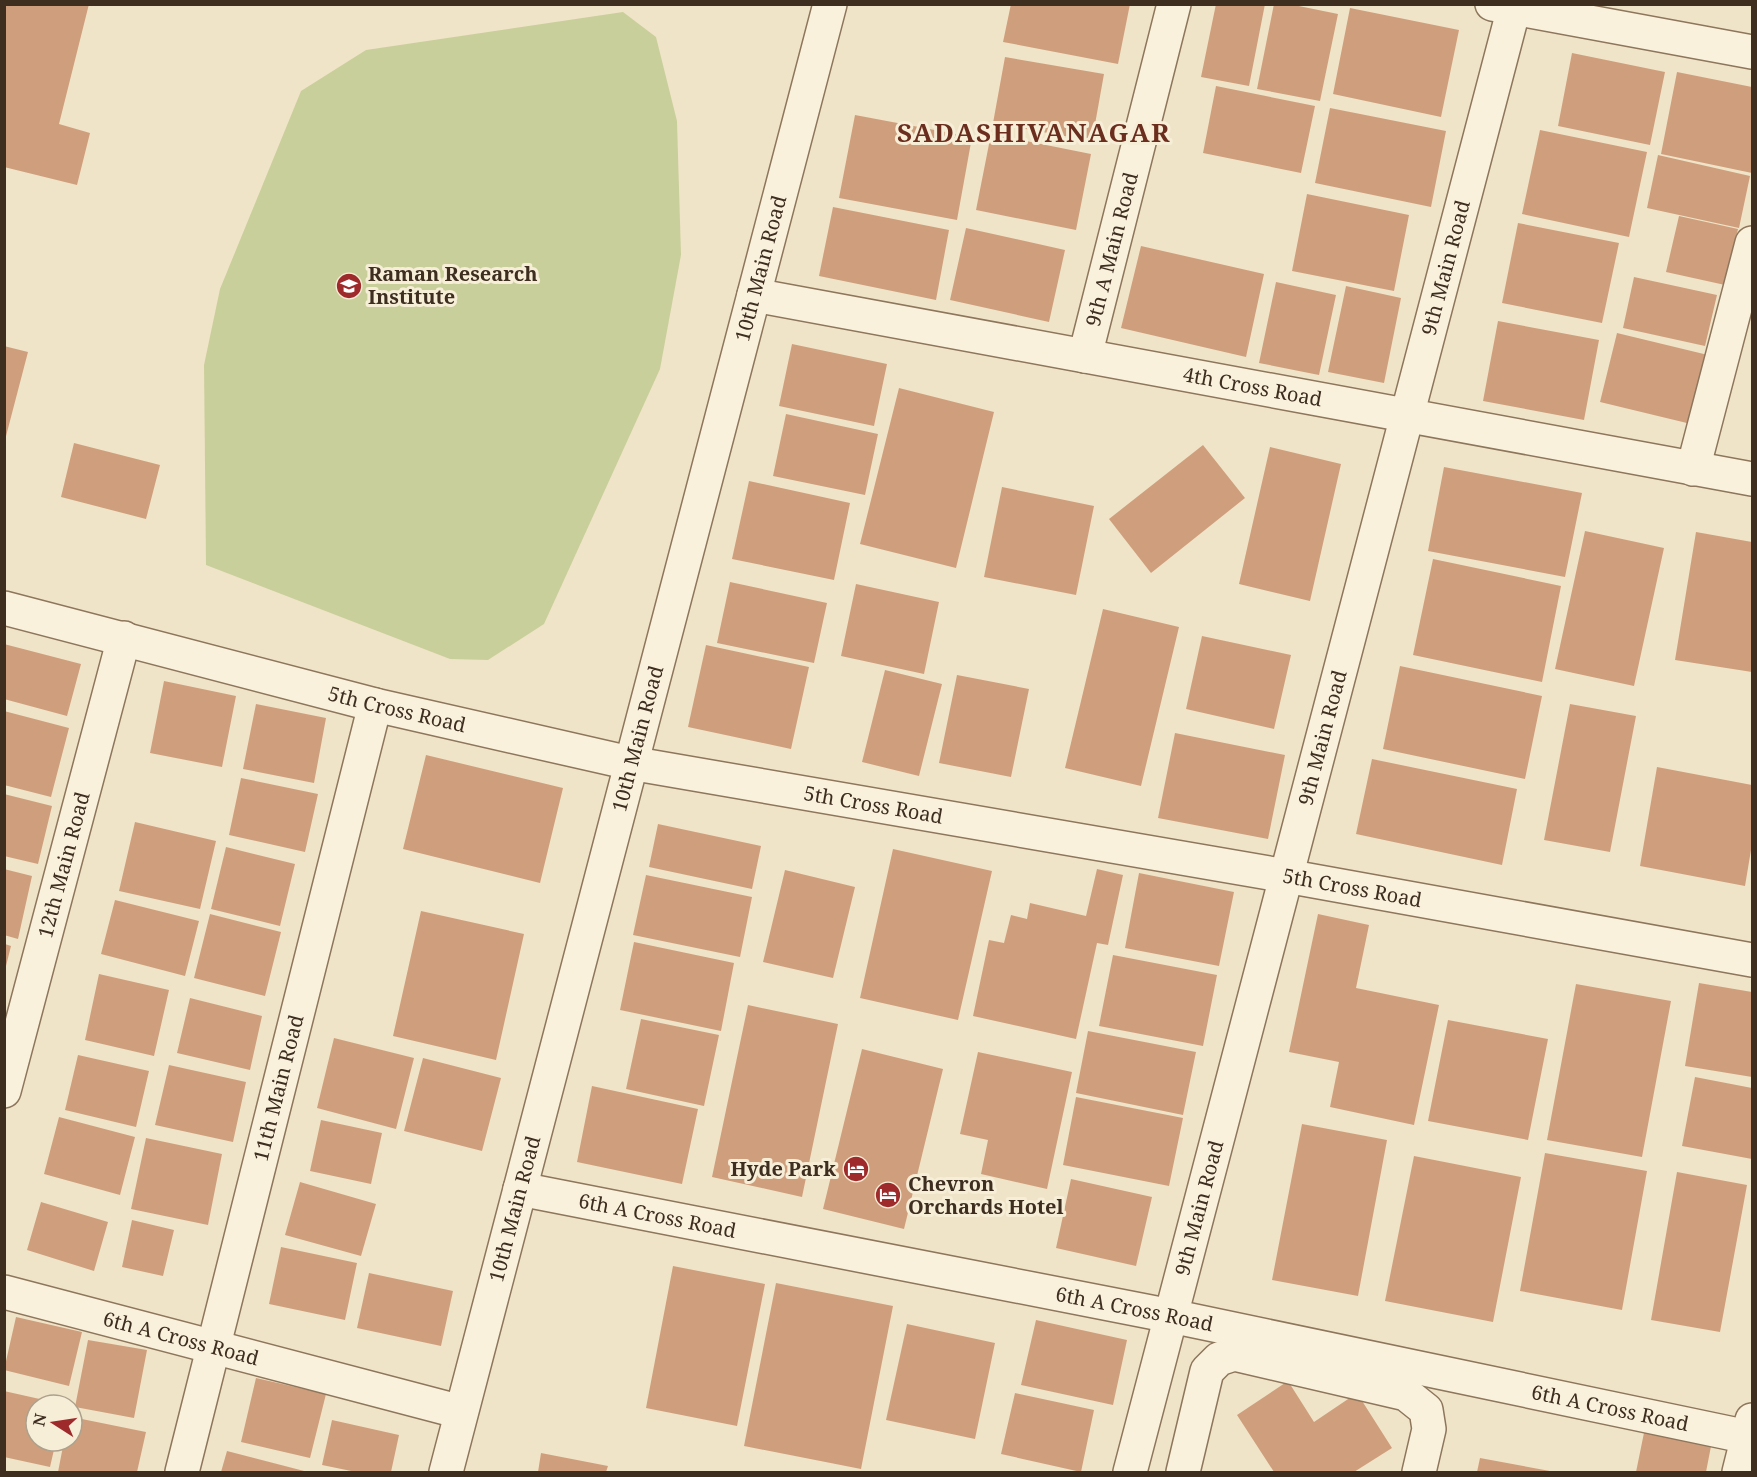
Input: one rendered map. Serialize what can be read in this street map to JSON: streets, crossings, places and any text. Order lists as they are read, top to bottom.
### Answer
{
  "streets": {
    "street": [
      "9th A Main Road",
      "10th Main Road",
      "9th Main Road",
      "4th Cross Road",
      "5th Cross Road",
      "12th Main Road",
      "11th Main Road",
      "6th A Cross Road"
    ]
  },
  "crossings": [
    ["9th A Main Road", "4th Cross Road"],
    ["10th Main Road", "4th Cross Road"],
    ["10th Main Road", "5th Cross Road"],
    ["10th Main Road", "6th A Cross Road"],
    ["9th Main Road", "4th Cross Road"],
    ["9th Main Road", "5th Cross Road"],
    ["9th Main Road", "6th A Cross Road"],
    ["5th Cross Road", "12th Main Road"],
    ["5th Cross Road", "11th Main Road"],
    ["11th Main Road", "6th A Cross Road"]
  ],
  "districts": ["SADASHIVANAGAR"],
  "places": {
    "school or university": ["Raman Research Institute"],
    "hotel": ["Hyde Park", "Chevron Orchards Hotel"]
  },
  "north": "left"
}
